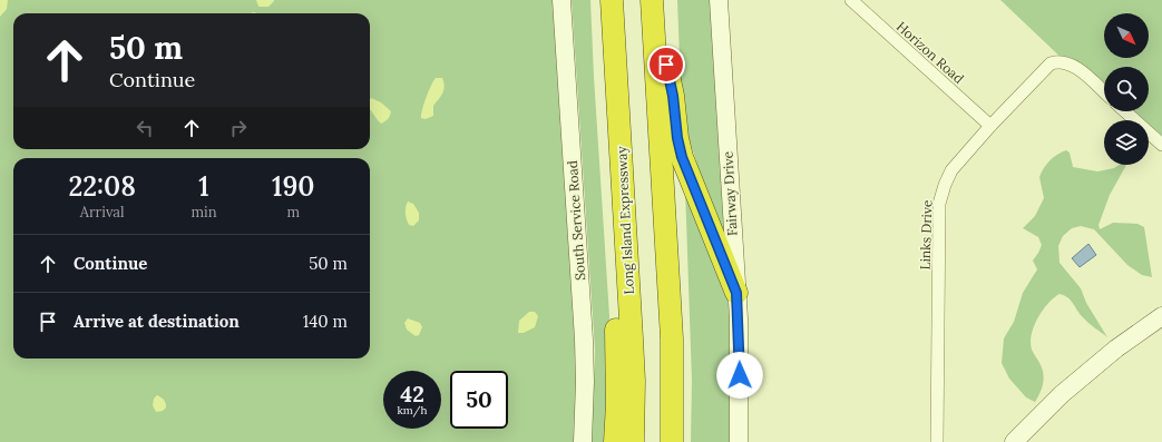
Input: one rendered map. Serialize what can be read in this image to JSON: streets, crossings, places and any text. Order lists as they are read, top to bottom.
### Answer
{
  "streets": {
    "highway": ["Long Island Expressway"],
    "main road": ["Fairway Drive", "South Service Road"],
    "street": ["Horizon Road", "Links Drive"]
  },
  "crossings": [
    ["Horizon Road", "Links Drive"]
  ],
  "north": "bottom right",
  "page": {
    "turn": ["50 m", "Continue"],
    "eta": [
      "22:08",
      "Arrival",
      "1",
      "min",
      "190",
      "m"
    ],
    "list": [
      {
        "name": "Continue",
        "value": "50 m"
      },
      {
        "name": "Arrive at destination",
        "value": "140 m"
      }
    ],
    "speed": "42 km/h",
    "limit": "50"
  }
}
